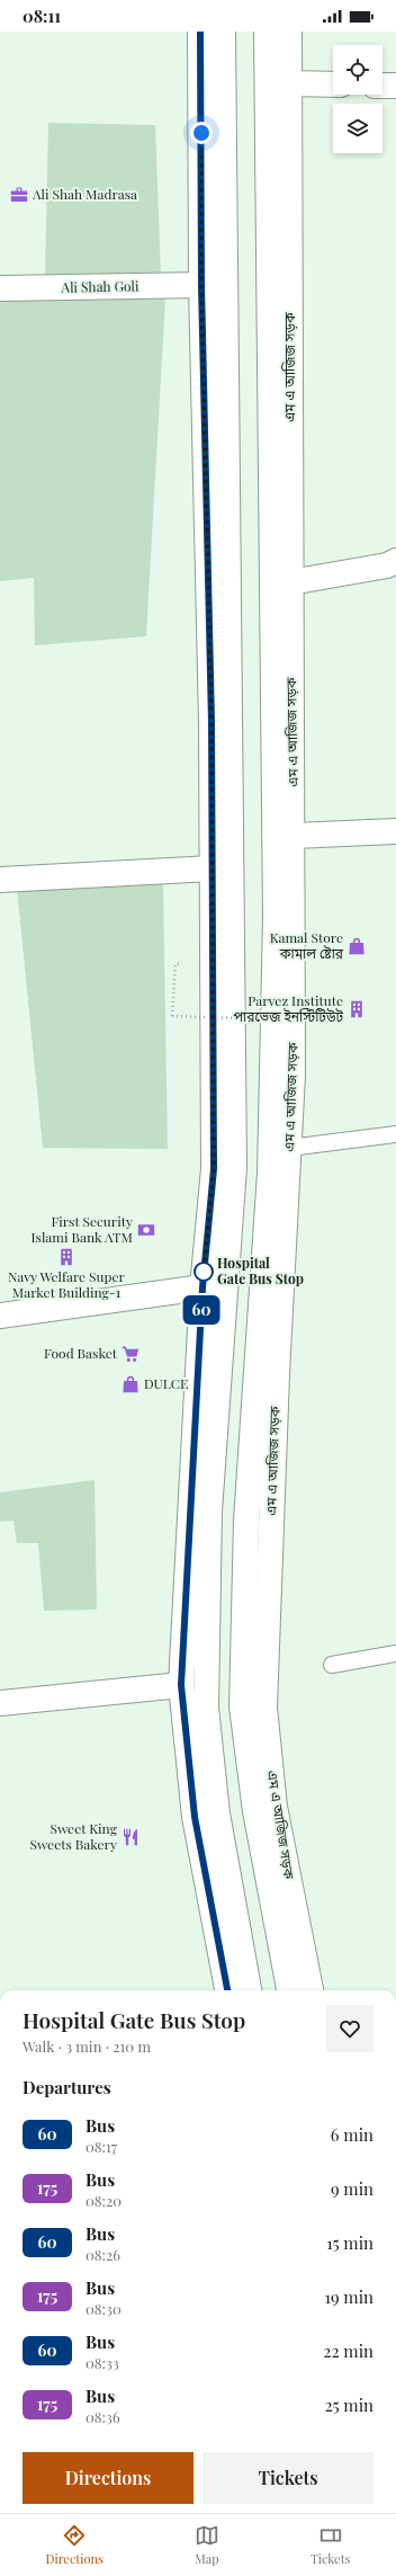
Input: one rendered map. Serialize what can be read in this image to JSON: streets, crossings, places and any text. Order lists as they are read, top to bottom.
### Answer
{
  "streets": {
    "main road": ["Ali Shah Goli", "এম এ আজিজ সড়ক"]
  },
  "places": {
    "office": ["Ali Shah Madrasa"],
    "shop": ["Kamal Store কামাল ষ্টোর", "DULCE"],
    "building": ["Parvez Institute পারভেজ ইনস্টিটিউট", "Navy Welfare Super Market Building-1"],
    "bank": ["First Security Islami Bank ATM"],
    "other": ["Hospital Gate Bus Stop"],
    "supermarket": ["Food Basket"],
    "restaurant": ["Sweet King Sweets Bakery"]
  },
  "lines": ["bus line 60"],
  "page": {
    "status": "08:11",
    "on_map": "60",
    "heading": [
      ["Hospital Gate Bus Stop", "Walk · 3 min · 210 m"],
      "Departures"
    ],
    "list": [
      {
        "mark": "60",
        "name": "Bus",
        "note": "08:17",
        "value": "6 min"
      },
      {
        "mark": "175",
        "name": "Bus",
        "note": "08:20",
        "value": "9 min"
      },
      {
        "mark": "60",
        "name": "Bus",
        "note": "08:26",
        "value": "15 min"
      },
      {
        "mark": "175",
        "name": "Bus",
        "note": "08:30",
        "value": "19 min"
      },
      {
        "mark": "60",
        "name": "Bus",
        "note": "08:33",
        "value": "22 min"
      },
      {
        "mark": "175",
        "name": "Bus",
        "note": "08:36",
        "value": "25 min"
      }
    ],
    "buttons": ["Directions", "Tickets"],
    "tabs": ["Directions", "Map", "Tickets"]
  }
}
